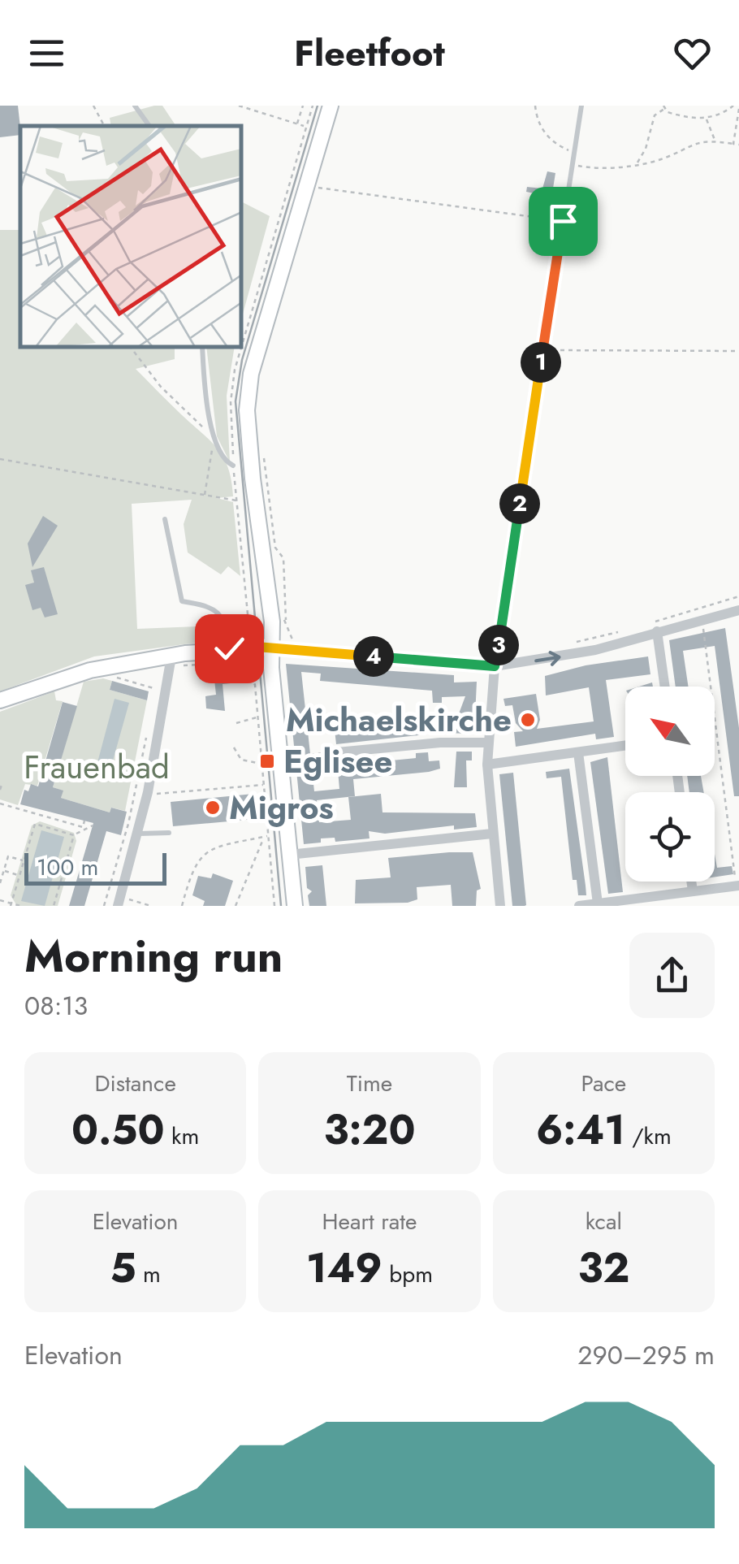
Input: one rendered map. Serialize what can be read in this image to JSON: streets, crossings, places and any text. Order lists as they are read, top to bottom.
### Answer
{
  "parks": ["Frauenbad"],
  "places": {
    "other": ["Michaelskirche", "Migros"],
    "transit": ["Eglisee"]
  },
  "scale_bar": "100 m",
  "north": "top left",
  "page": {
    "header": "Fleetfoot",
    "pins": [
      "1",
      "2",
      "3",
      "4"
    ],
    "scale": "100 m",
    "heading": ["Morning run", "08:13"],
    "stats": [
      ["Distance", "0.50 km"],
      ["Time", "3:20"],
      ["Pace", "6:41 /km"],
      ["Elevation", "5 m"],
      ["Heart rate", "149 bpm"],
      ["kcal", "32"]
    ],
    "chart": ["Elevation", "290–295 m"]
  }
}
